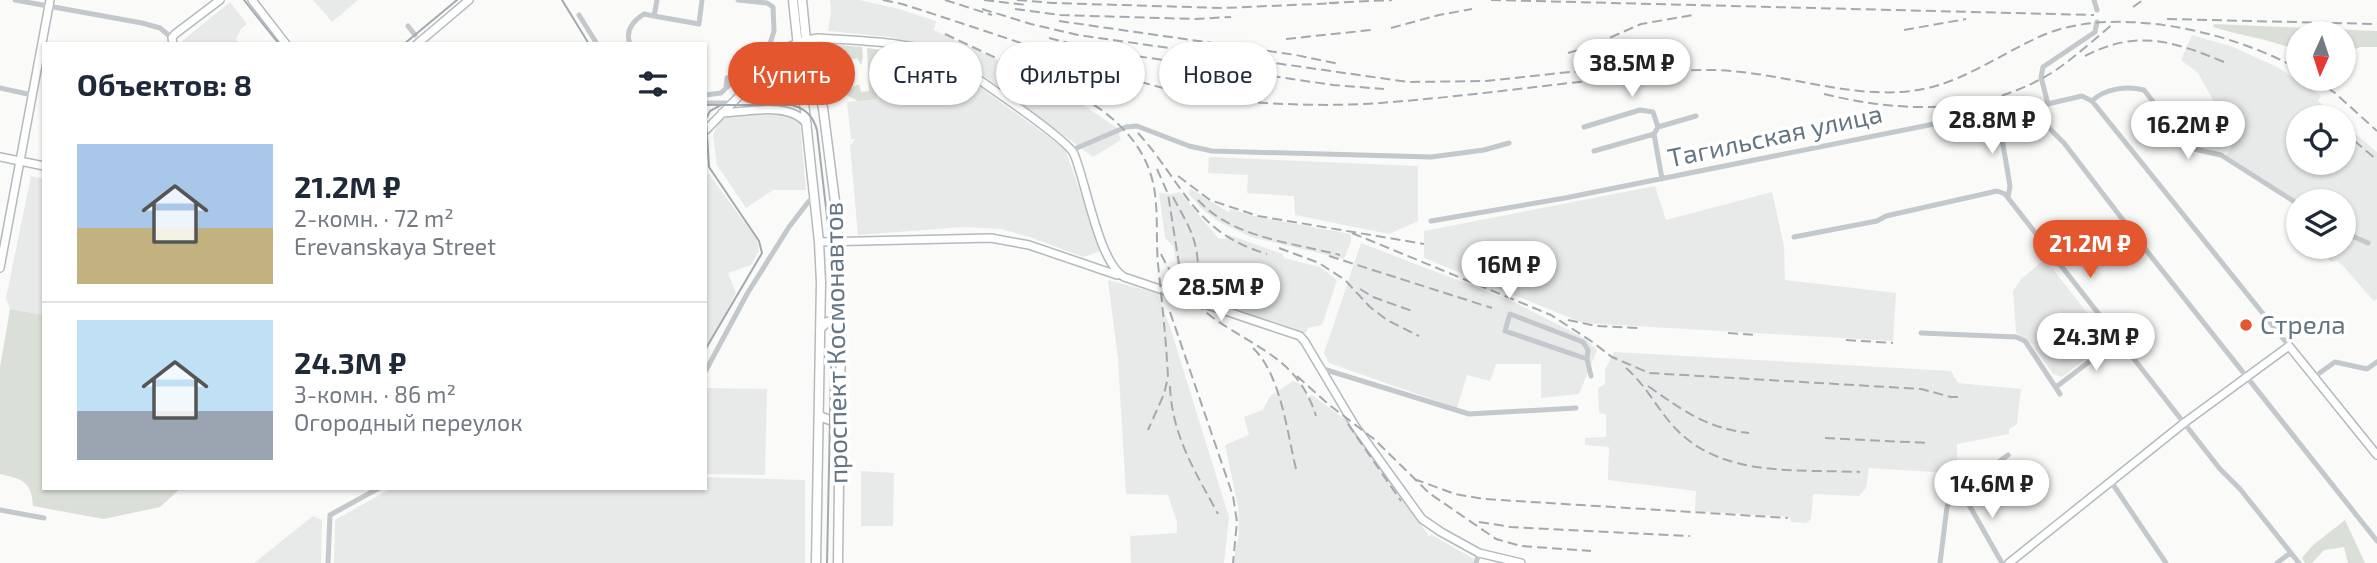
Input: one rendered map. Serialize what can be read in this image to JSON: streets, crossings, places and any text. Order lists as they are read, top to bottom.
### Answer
{
  "streets": {
    "main road": ["проспект Космонавтов"],
    "street": ["Тагильская улица"]
  },
  "places": ["Стрела"],
  "north": "bottom",
  "page": {
    "price": [
      "38.5M ₽",
      "28.8M ₽",
      "16.2M ₽",
      "21.2M ₽",
      "16M ₽",
      "28.5M ₽",
      "24.3M ₽",
      "14.6M ₽"
    ],
    "chip": [
      "Купить",
      "Снять",
      "Фильтры",
      "Новое"
    ],
    "heading": "Объектов: 8",
    "list": [
      {
        "name": "21.2M ₽",
        "note": "2-комн. · 72 m² · Erevanskaya Street"
      },
      {
        "name": "24.3M ₽",
        "note": "3-комн. · 86 m² · Огородный переулок"
      }
    ]
  }
}
